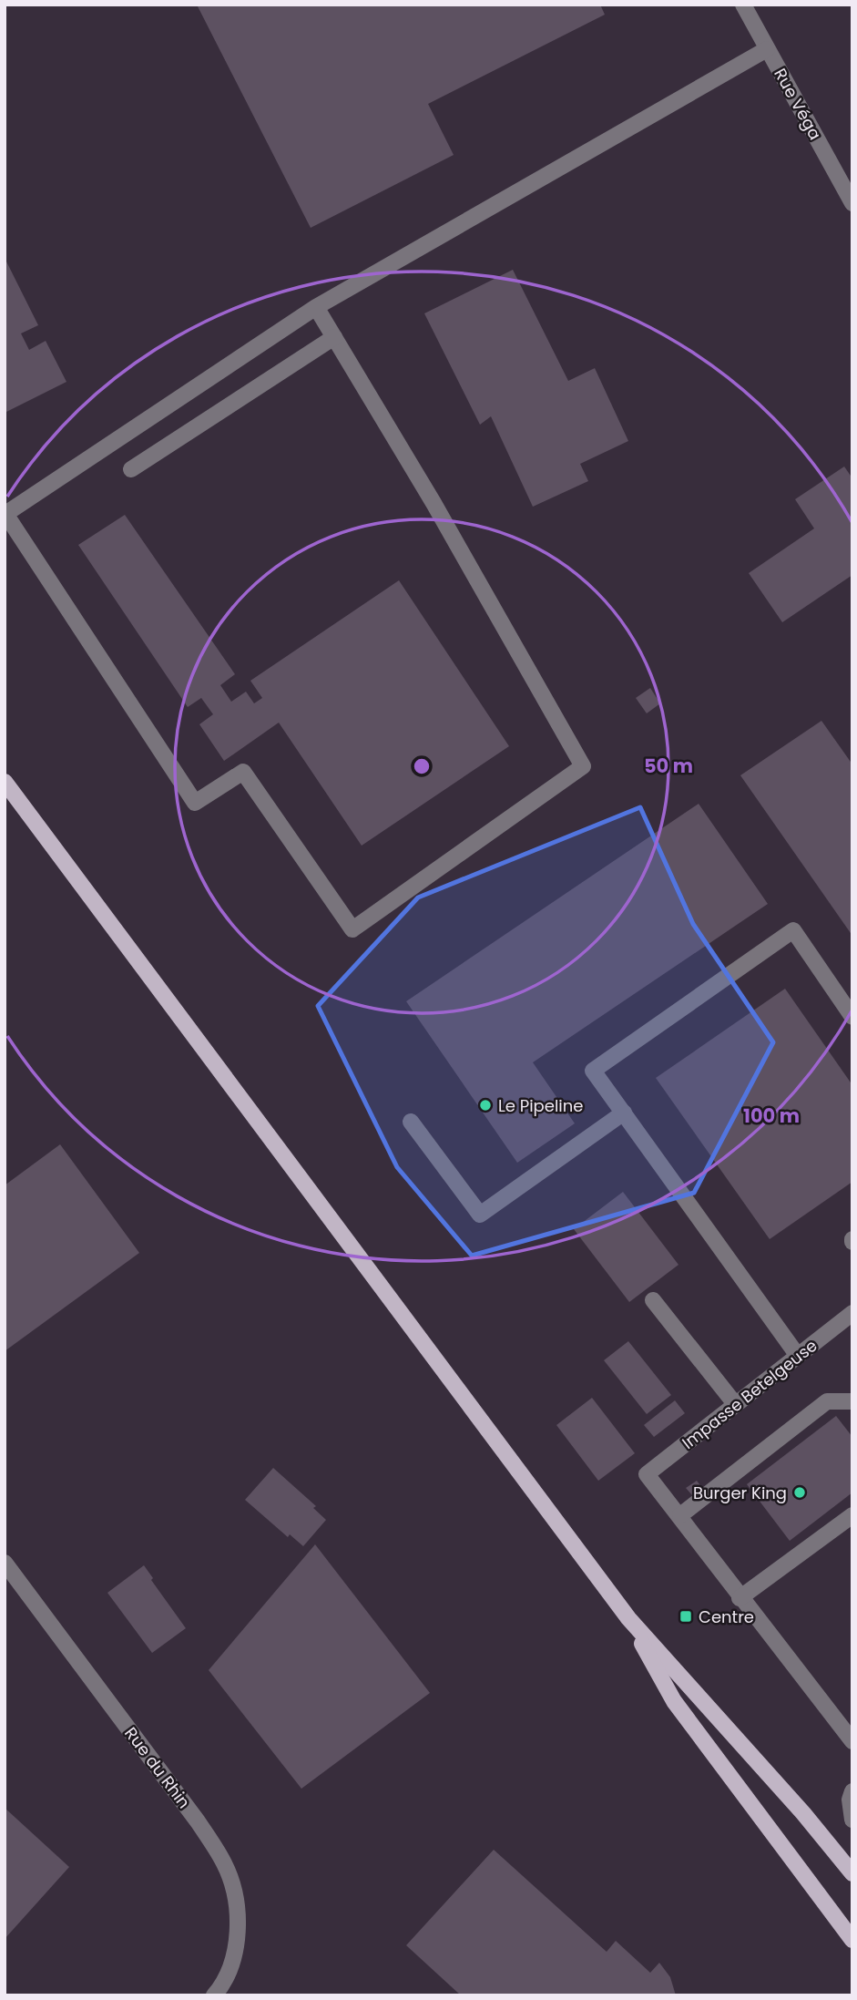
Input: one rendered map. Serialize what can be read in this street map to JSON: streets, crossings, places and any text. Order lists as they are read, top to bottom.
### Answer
{
  "streets": {
    "street": ["Rue Véga", "Impasse Betelgeuse", "Rue du Rhin"]
  },
  "places": {
    "other": ["Le Pipeline", "Burger King"],
    "transit": ["Centre"]
  },
  "rings": ["50 m", "100 m"]
}
